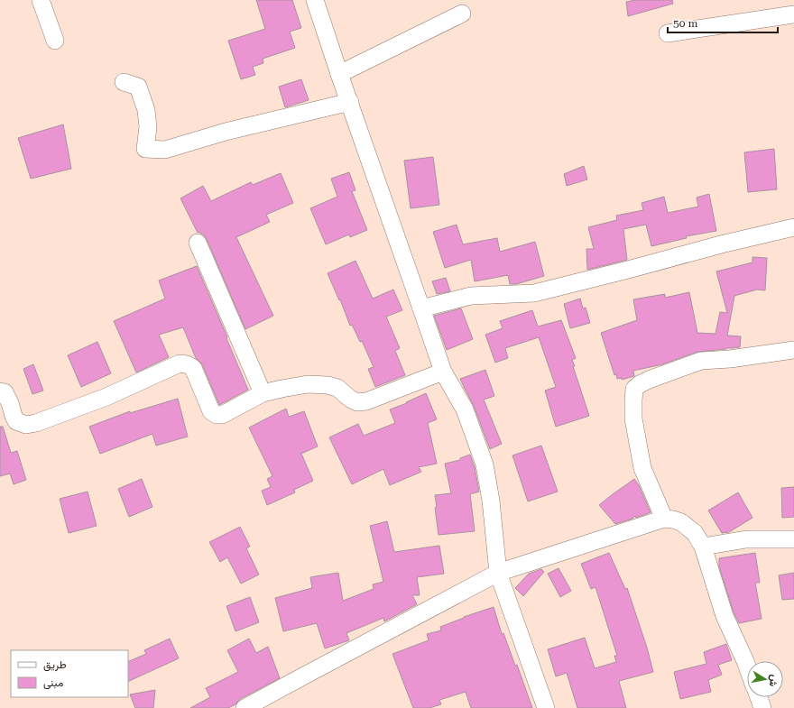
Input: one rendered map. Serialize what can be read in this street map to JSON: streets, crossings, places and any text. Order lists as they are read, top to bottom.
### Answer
{
  "legend": ["طريق", "مبنى"],
  "scale_bar": "50 m",
  "north": "right"
}
